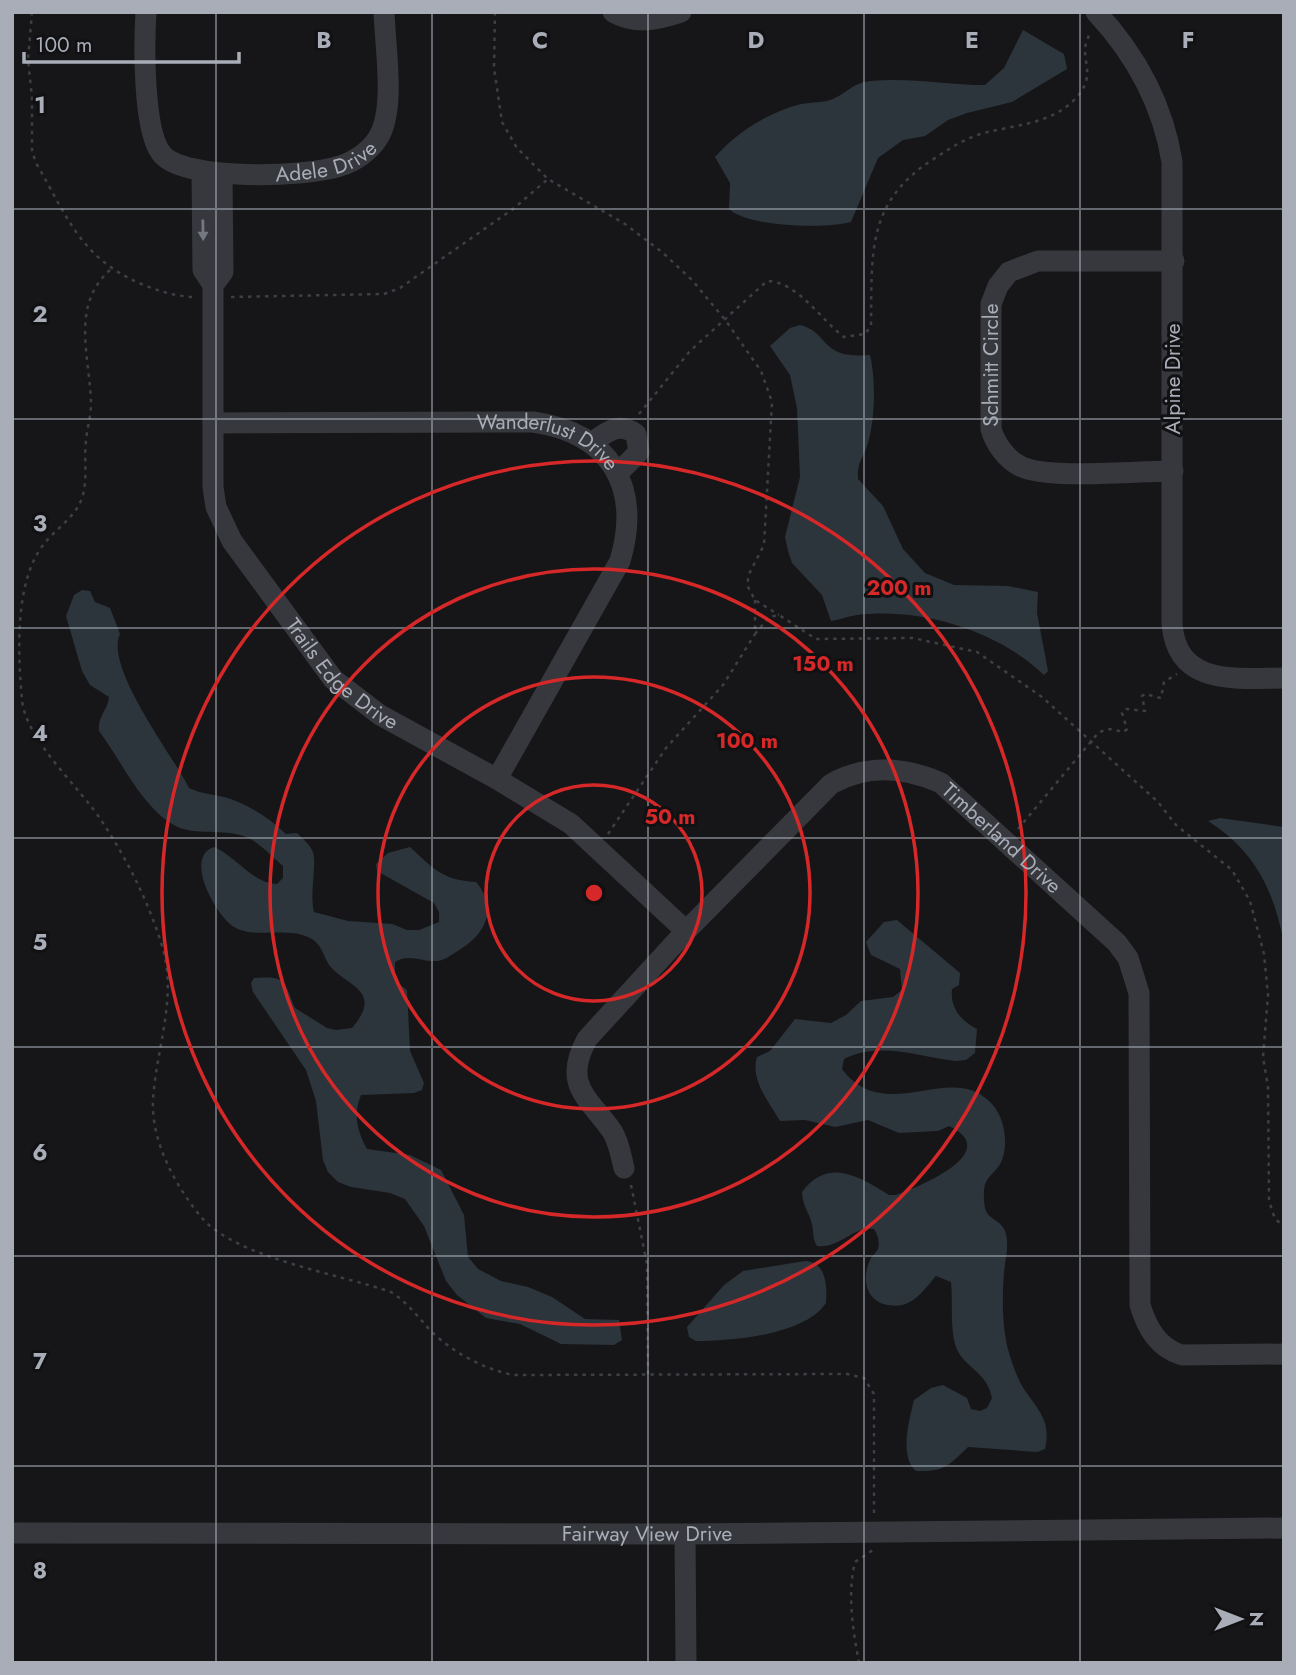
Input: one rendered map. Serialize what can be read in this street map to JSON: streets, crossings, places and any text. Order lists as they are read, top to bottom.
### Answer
{
  "streets": {
    "street": [
      "Adele Drive",
      "Schmitt Circle",
      "Alpine Drive",
      "Wanderlust Drive",
      "Trails Edge Drive",
      "Timberland Drive",
      "Fairway View Drive"
    ]
  },
  "crossings": [
    ["Adele Drive", "Trails Edge Drive"],
    ["Schmitt Circle", "Alpine Drive"],
    ["Wanderlust Drive", "Trails Edge Drive"],
    ["Trails Edge Drive", "Timberland Drive"]
  ],
  "scale_bar": "100 m",
  "north": "right",
  "grid": {
    "columns": [
      "B",
      "C",
      "D",
      "E",
      "F"
    ],
    "rows": [
      "1",
      "2",
      "3",
      "4",
      "5",
      "6",
      "7",
      "8"
    ]
  },
  "rings": [
    "200 m",
    "150 m",
    "100 m",
    "50 m"
  ]
}
